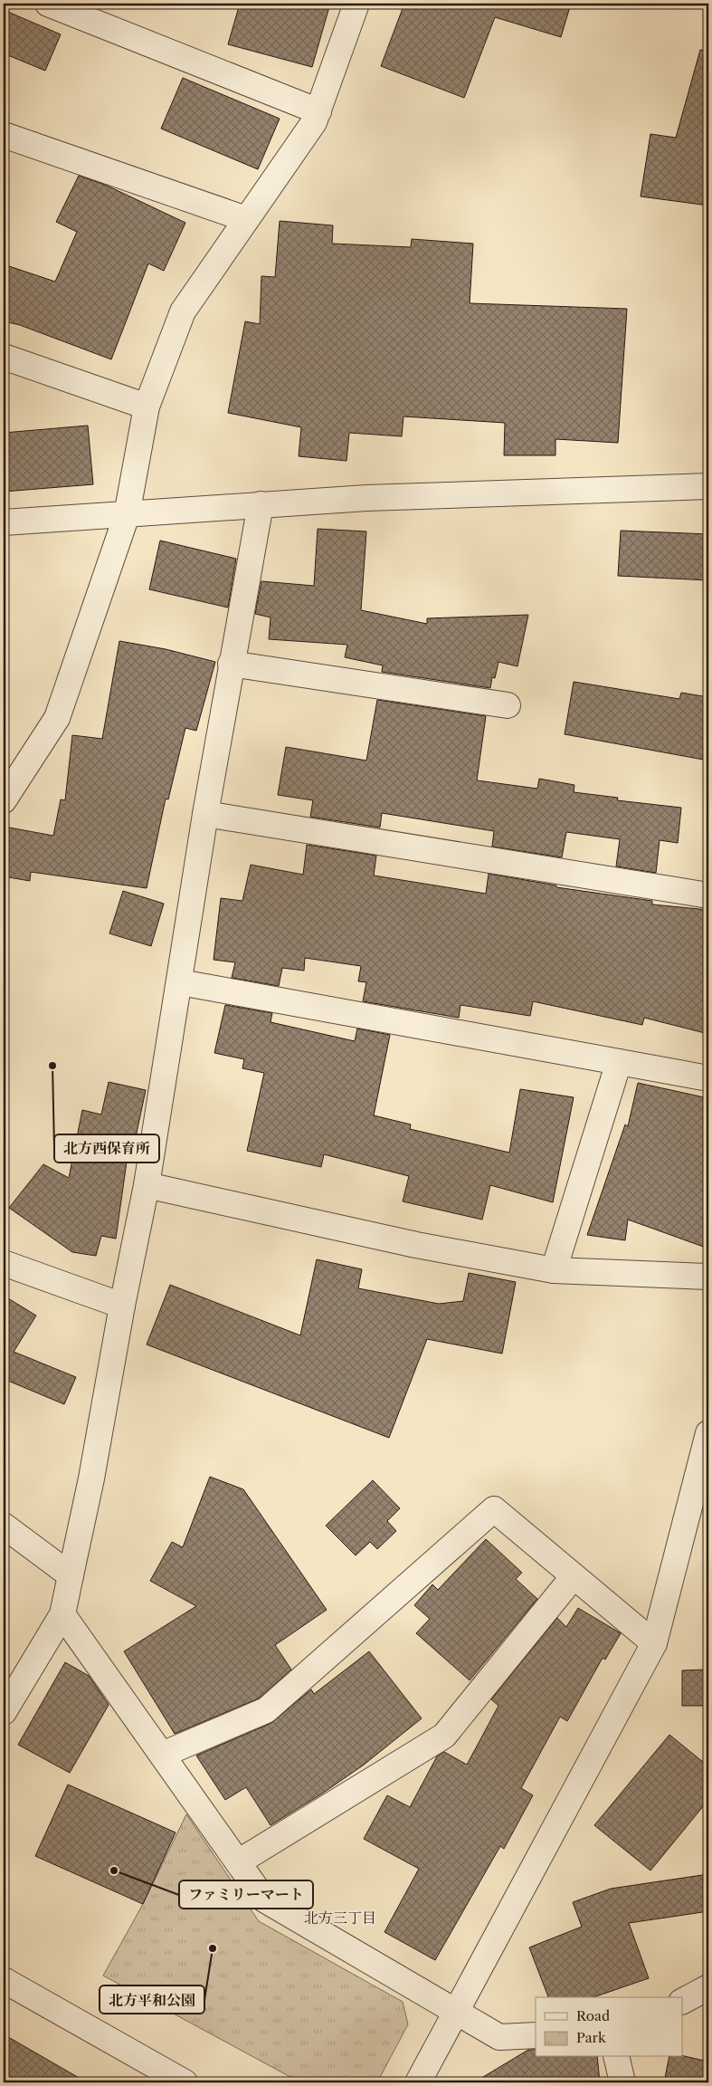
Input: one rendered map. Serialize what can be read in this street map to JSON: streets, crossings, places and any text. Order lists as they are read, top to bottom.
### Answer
{
  "districts": ["北方三丁目"],
  "places": ["北方西保育所", "ファミリーマート", "北方平和公園"],
  "legend": ["Road", "Park"]
}
